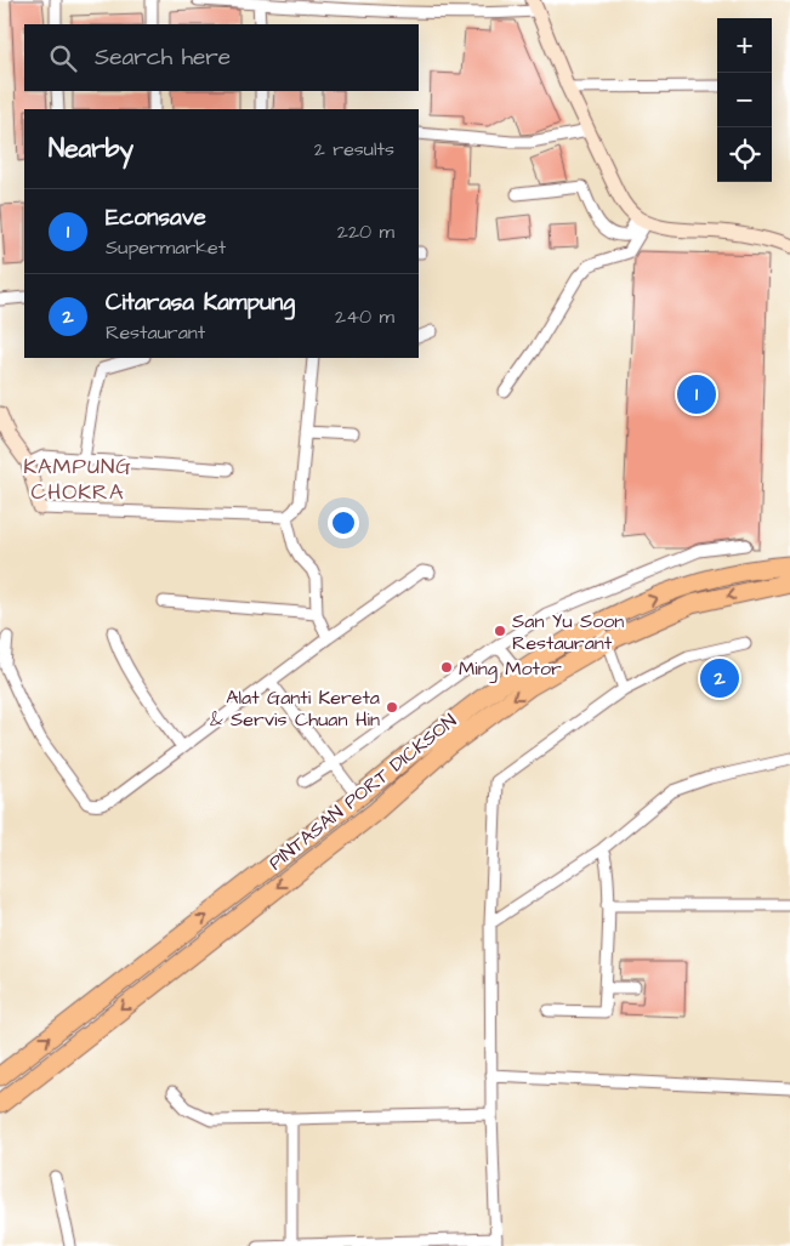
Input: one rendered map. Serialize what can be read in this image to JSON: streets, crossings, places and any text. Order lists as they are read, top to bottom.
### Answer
{
  "streets": {
    "highway": ["PINTASAN PORT DICKSON"]
  },
  "districts": ["KAMPUNG CHOKRA"],
  "places": ["San Yu Soon Restaurant", "Ming Motor", "Alat Ganti Kereta & Servis Chuan Hin"],
  "page": {
    "map_buttons": ["+", "−"],
    "search": "Search here",
    "heading": ["Nearby", "2 results"],
    "list": [
      {
        "mark": "1",
        "name": "Econsave",
        "note": "Supermarket",
        "value": "220 m"
      },
      {
        "mark": "2",
        "name": "Citarasa Kampung",
        "note": "Restaurant",
        "value": "240 m"
      }
    ],
    "pins": ["1", "2"]
  }
}
